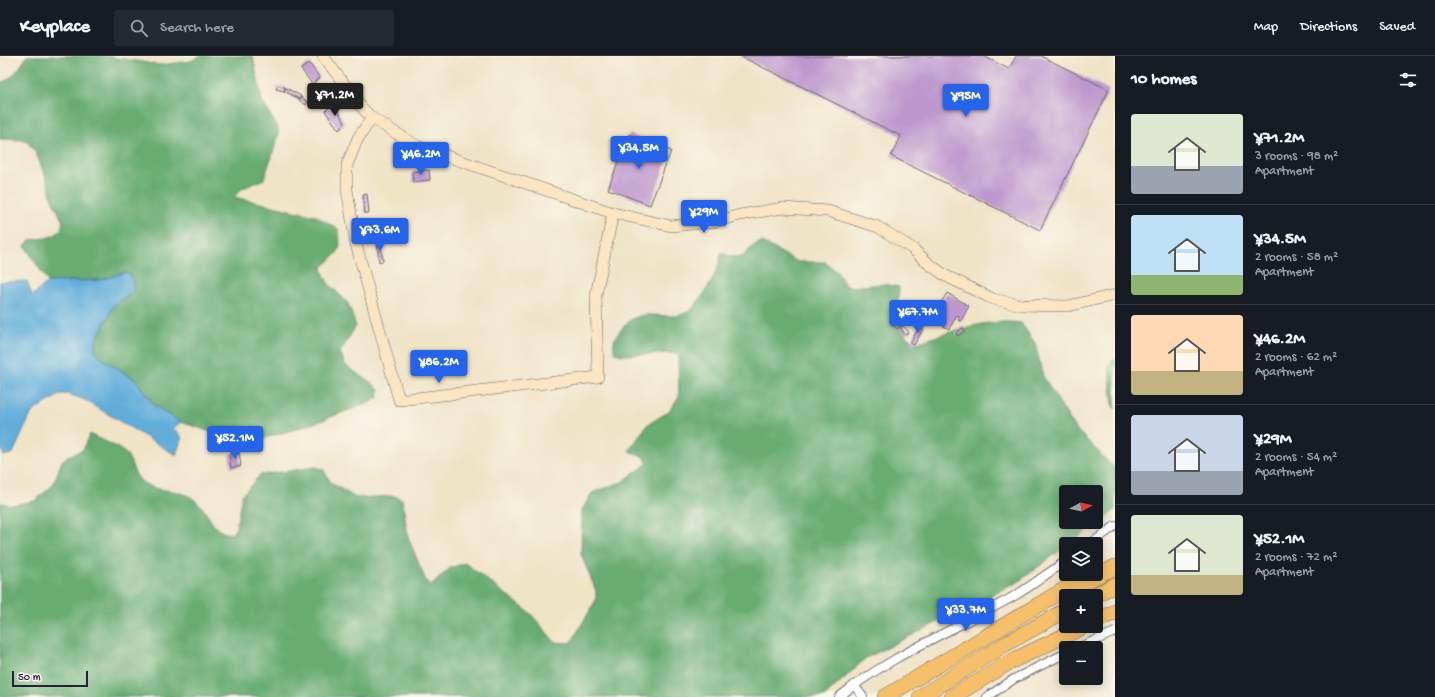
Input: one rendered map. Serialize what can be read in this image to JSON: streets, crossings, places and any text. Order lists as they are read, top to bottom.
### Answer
{
  "scale_bar": "50 m",
  "north": "right",
  "page": {
    "header": "Keyplace",
    "search": "Search here",
    "nav": ["Map", "Directions", "Saved"],
    "heading": "10 homes",
    "price": [
      "¥71.2M",
      "¥95M",
      "¥34.5M",
      "¥46.2M",
      "¥29M",
      "¥73.6M",
      "¥67.7M",
      "¥86.2M",
      "¥52.1M",
      "¥33.7M"
    ],
    "list": [
      {
        "name": "¥71.2M",
        "note": "3 rooms · 98 m² · Apartment"
      },
      {
        "name": "¥34.5M",
        "note": "2 rooms · 58 m² · Apartment"
      },
      {
        "name": "¥46.2M",
        "note": "2 rooms · 62 m² · Apartment"
      },
      {
        "name": "¥29M",
        "note": "2 rooms · 54 m² · Apartment"
      },
      {
        "name": "¥52.1M",
        "note": "2 rooms · 72 m² · Apartment"
      }
    ],
    "map_buttons": ["+", "−"],
    "scale": "50 m"
  }
}
